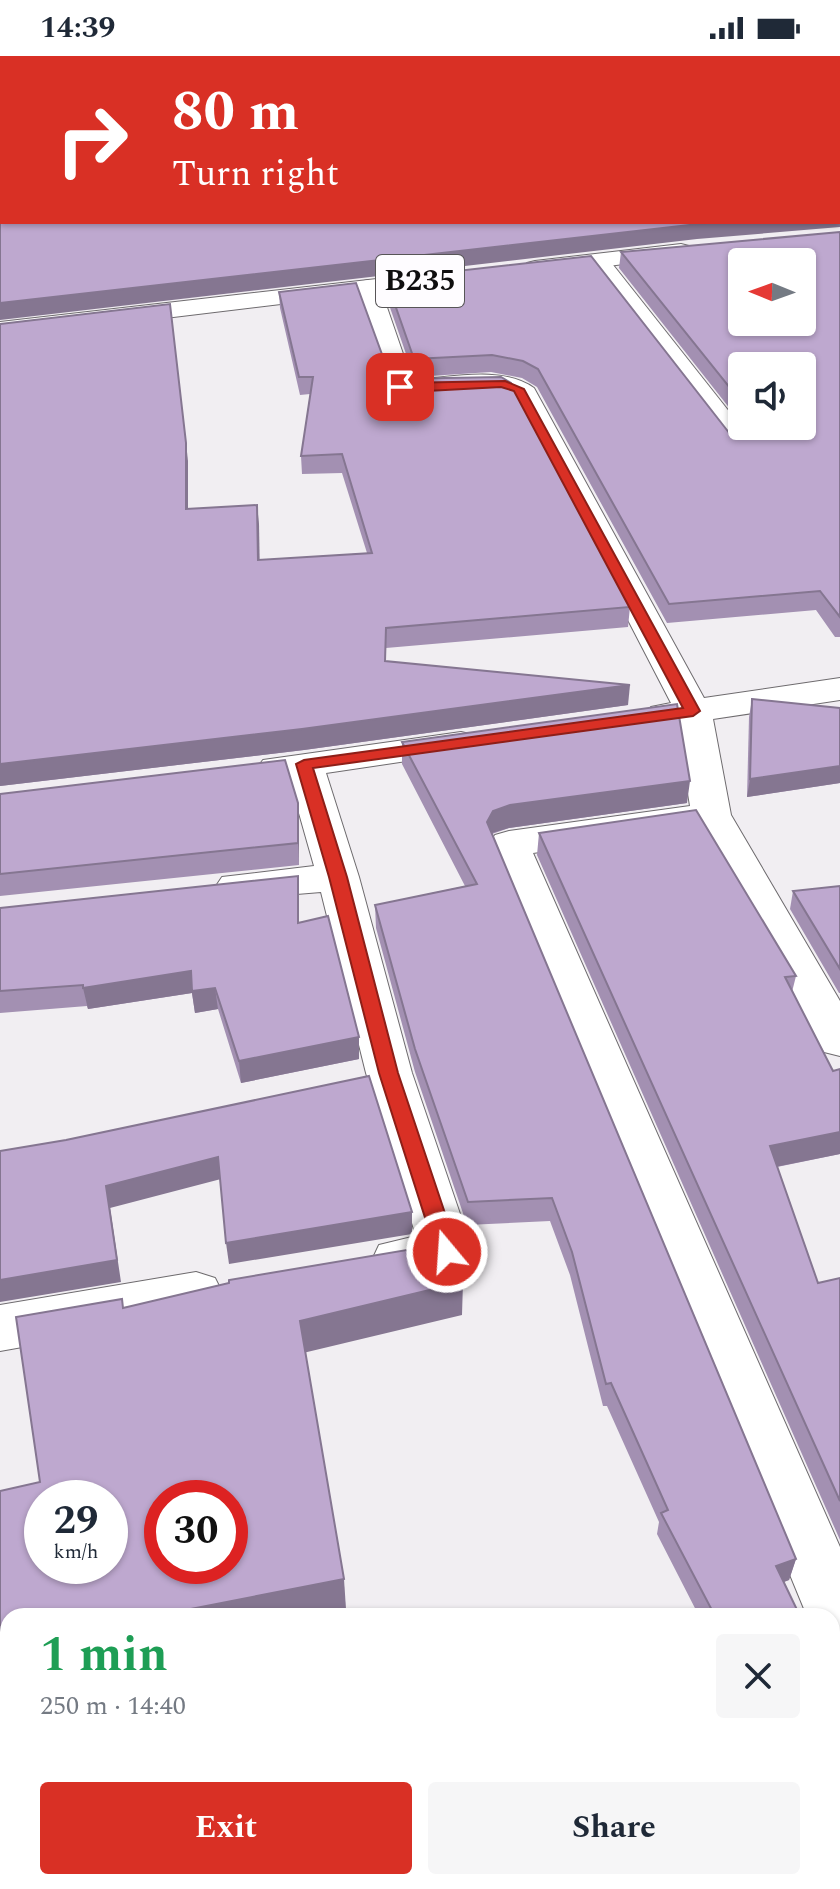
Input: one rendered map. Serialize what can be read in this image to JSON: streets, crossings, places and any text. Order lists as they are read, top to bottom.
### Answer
{
  "streets": {
    "street": ["B235"]
  },
  "north": "left",
  "page": {
    "status": "14:39",
    "turn": ["80 m", "Turn right"],
    "speed": "29 km/h",
    "limit": "30",
    "heading": ["1 min", "250 m · 14:40"],
    "buttons": ["Exit", "Share"]
  }
}
